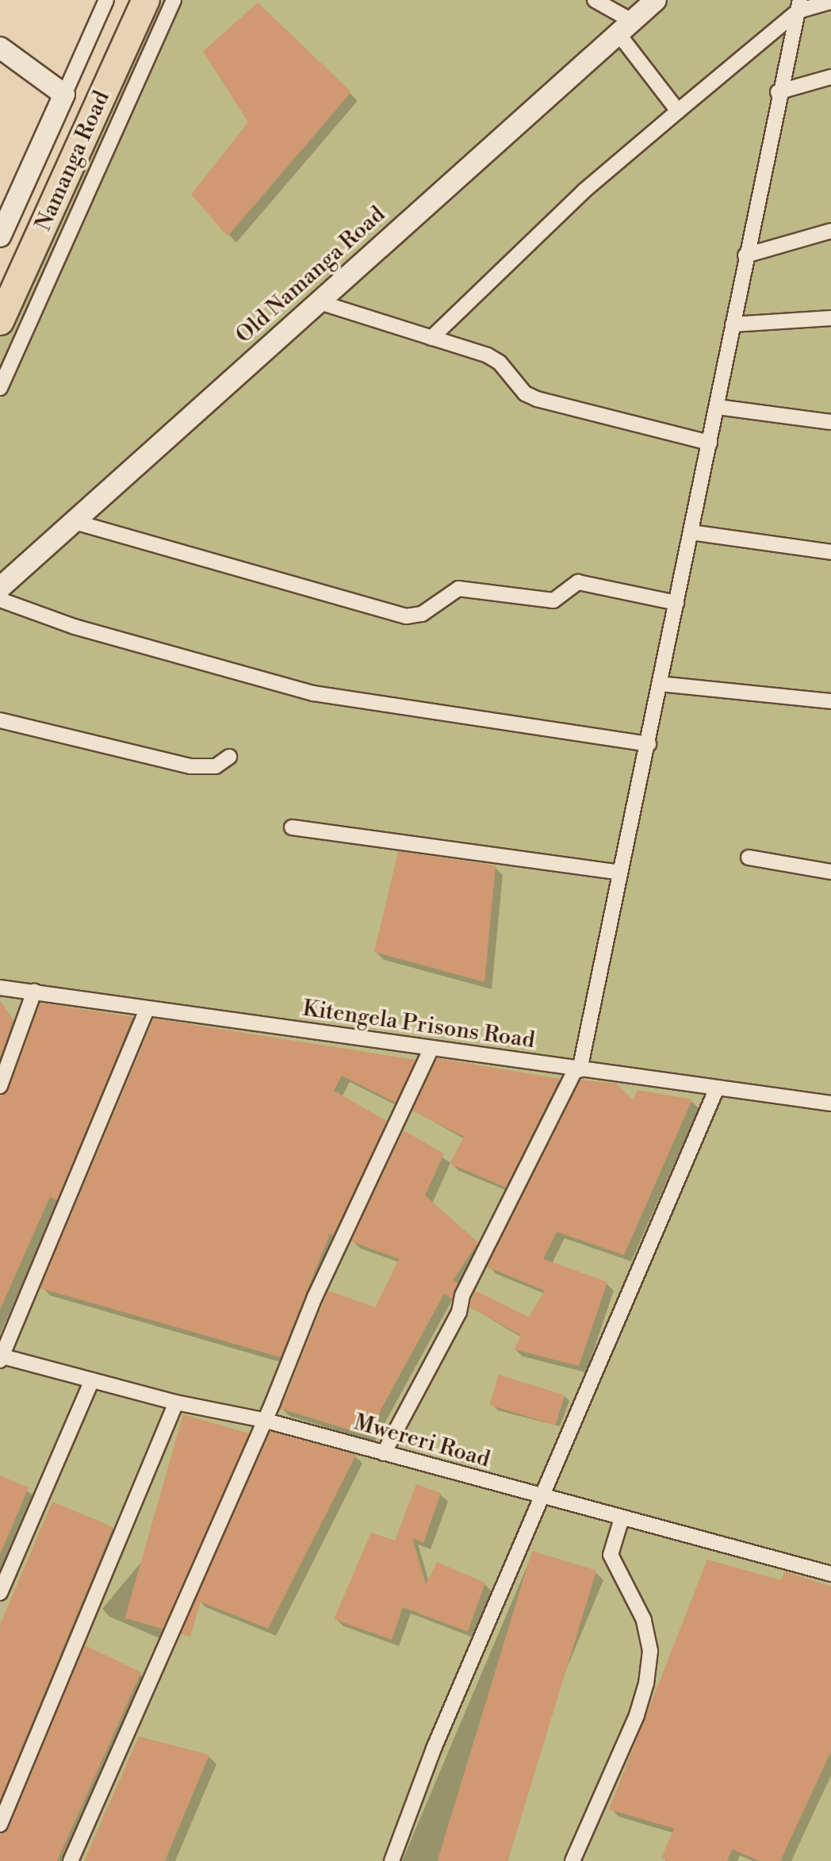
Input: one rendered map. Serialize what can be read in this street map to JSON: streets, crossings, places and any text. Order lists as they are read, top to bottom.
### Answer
{
  "streets": {
    "highway": ["Namanga Road"],
    "street": ["Old Namanga Road", "Kitengela Prisons Road", "Mwereri Road"]
  }
}
